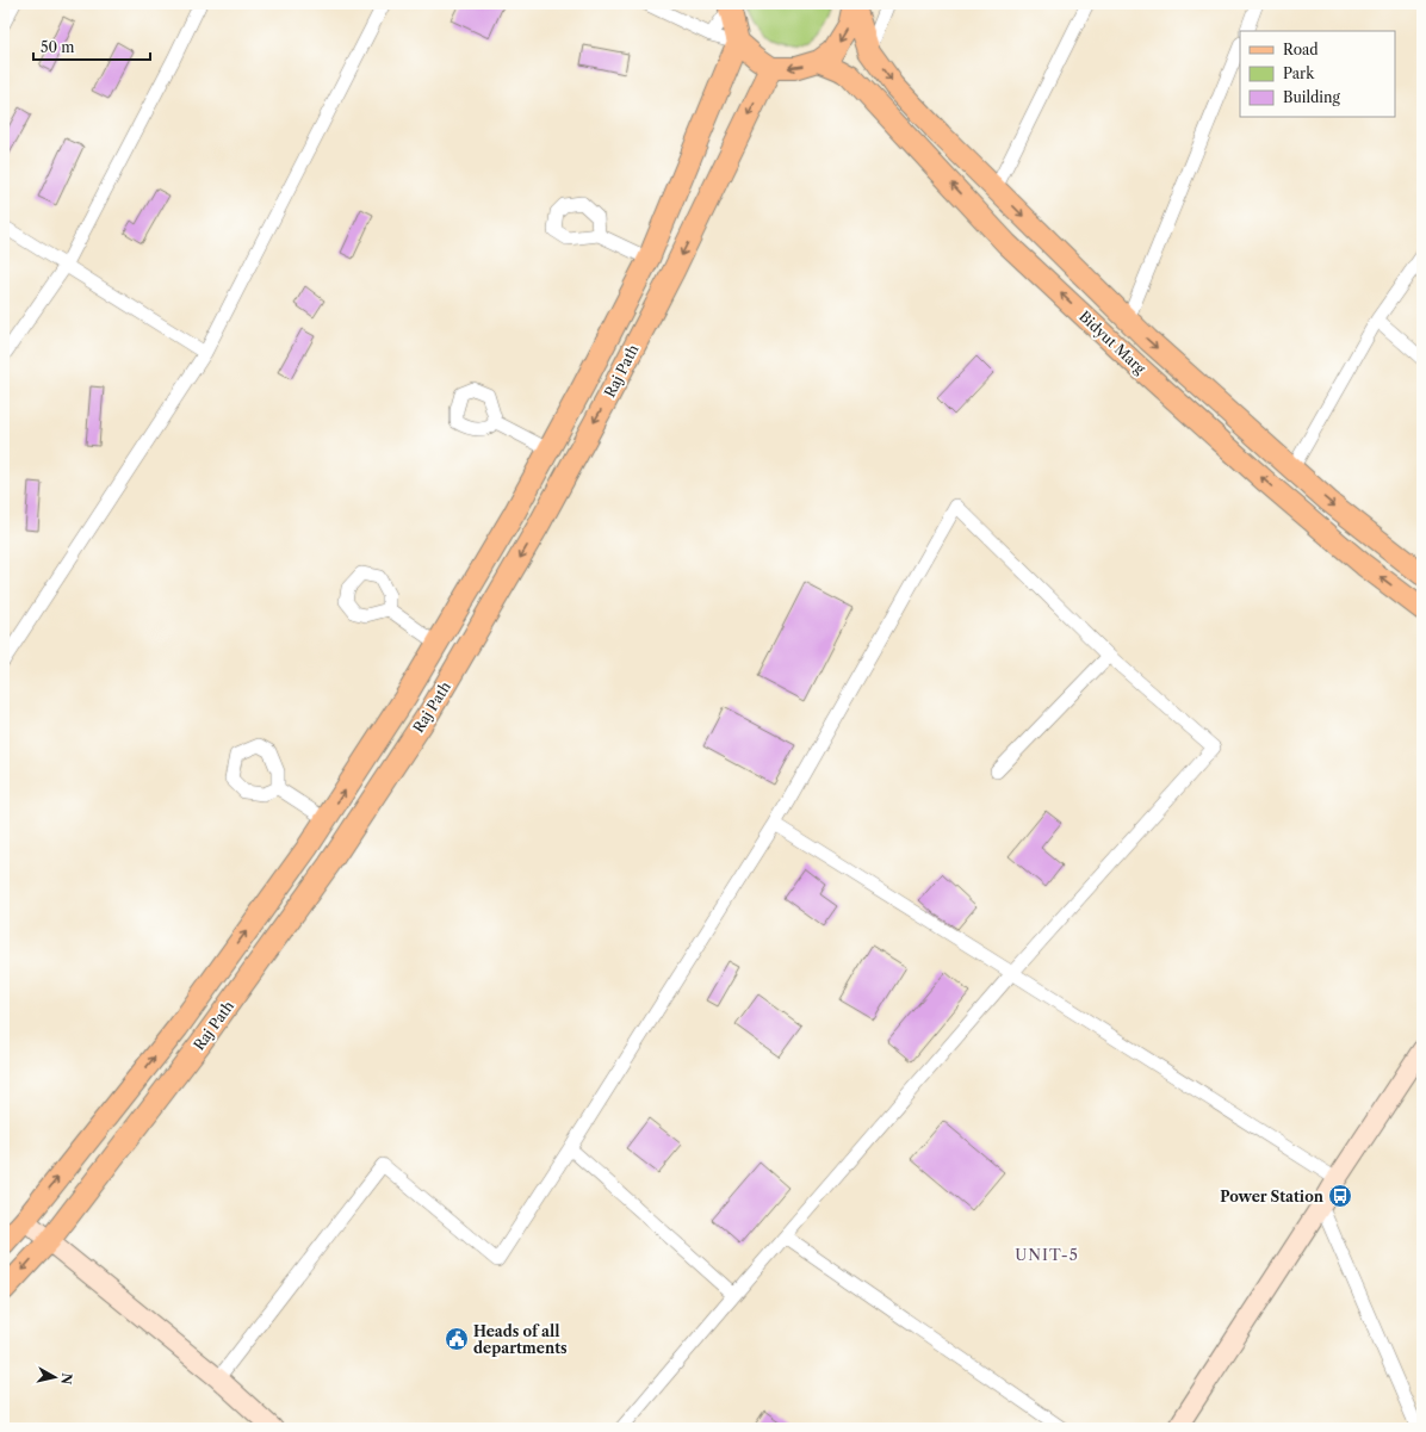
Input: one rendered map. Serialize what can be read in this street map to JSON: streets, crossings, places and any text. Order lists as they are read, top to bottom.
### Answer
{
  "streets": {
    "main road": ["Bidyut Marg", "Raj Path"]
  },
  "districts": ["UNIT-5"],
  "places": {
    "bus stop": ["Power Station"],
    "public building": ["Heads of all departments"]
  },
  "legend": ["Road", "Park", "Building"],
  "scale_bar": "50 m",
  "north": "right"
}
